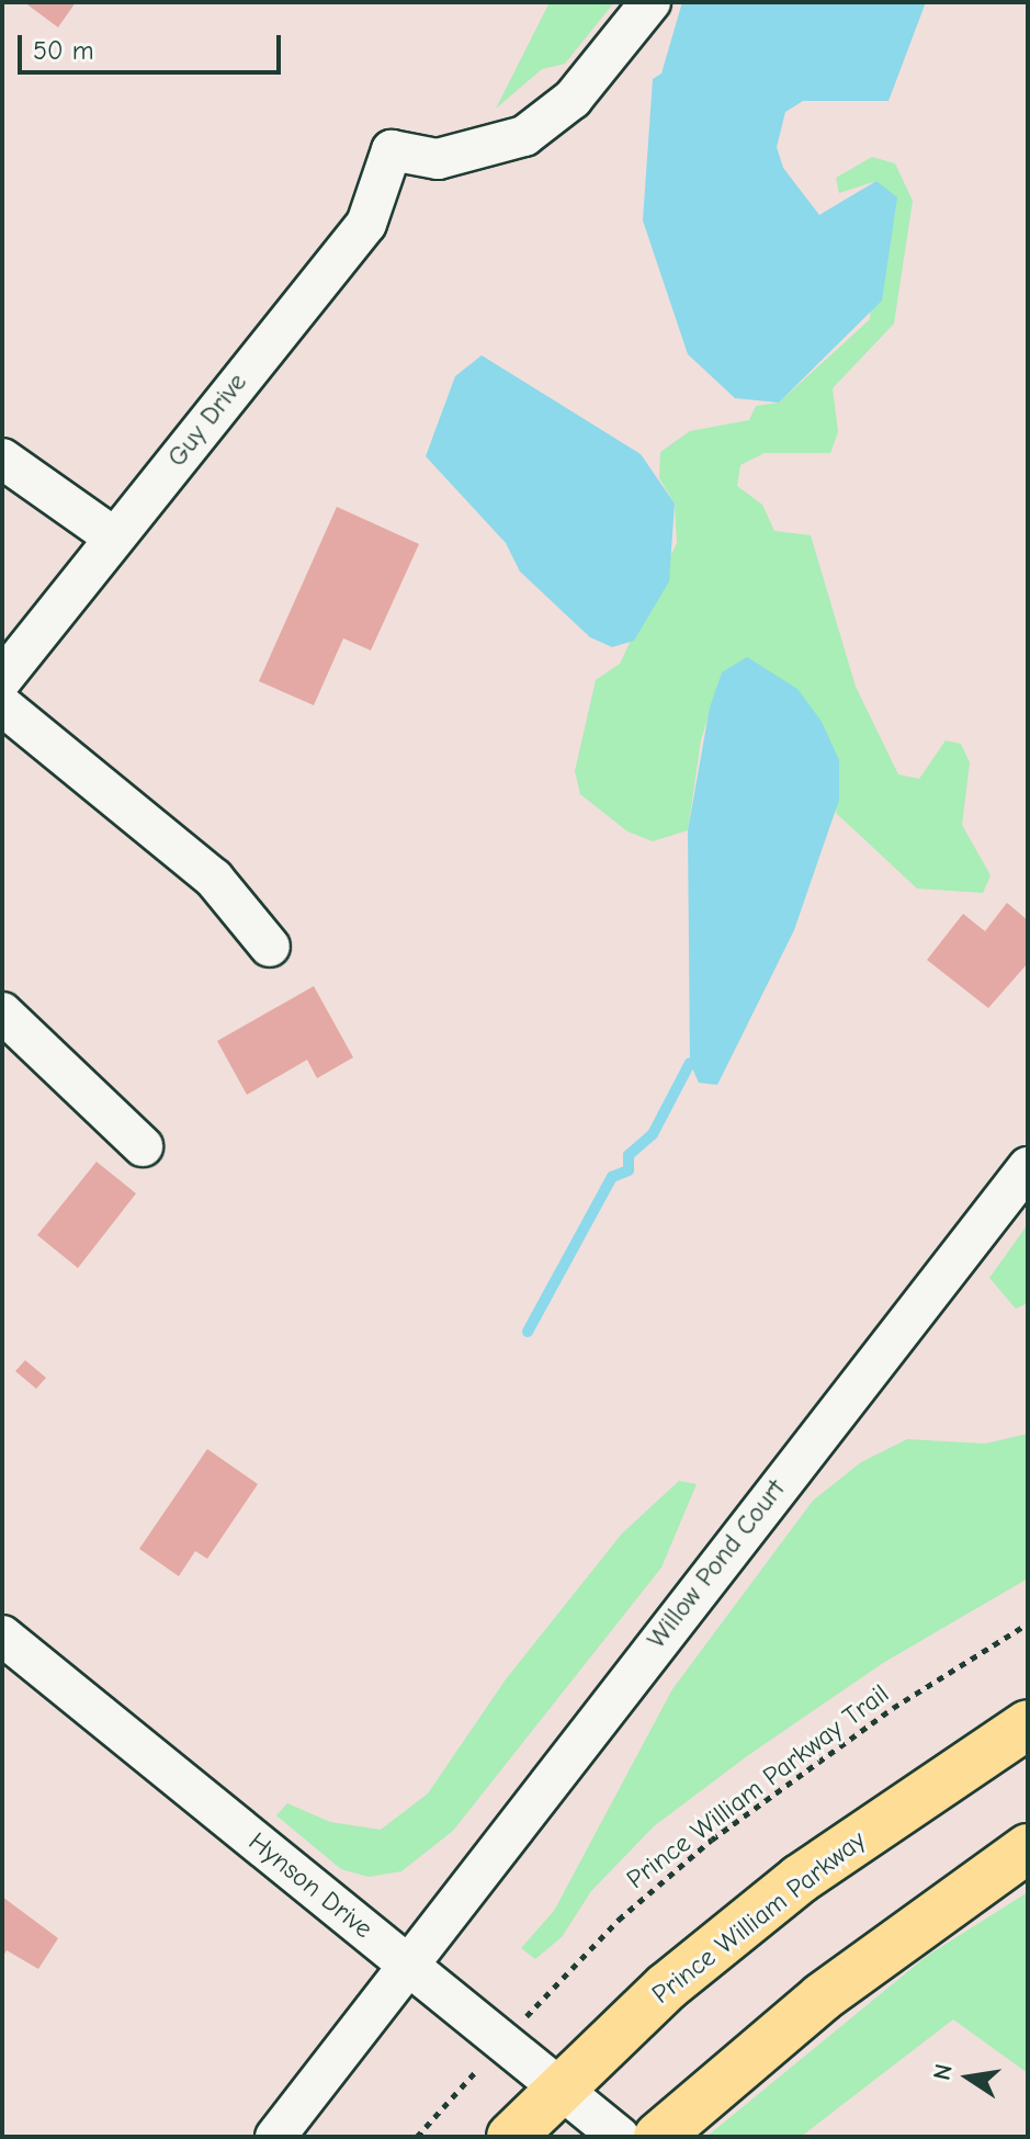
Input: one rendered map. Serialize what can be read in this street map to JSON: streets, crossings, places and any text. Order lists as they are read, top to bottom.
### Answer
{
  "streets": {
    "highway": ["Prince William Parkway"],
    "street": ["Guy Drive", "Willow Pond Court", "Hynson Drive"],
    "path": ["Prince William Parkway Trail"]
  },
  "crossings": [
    ["Willow Pond Court", "Hynson Drive"],
    ["Hynson Drive", "Prince William Parkway"]
  ],
  "scale_bar": "50 m",
  "north": "left"
}
